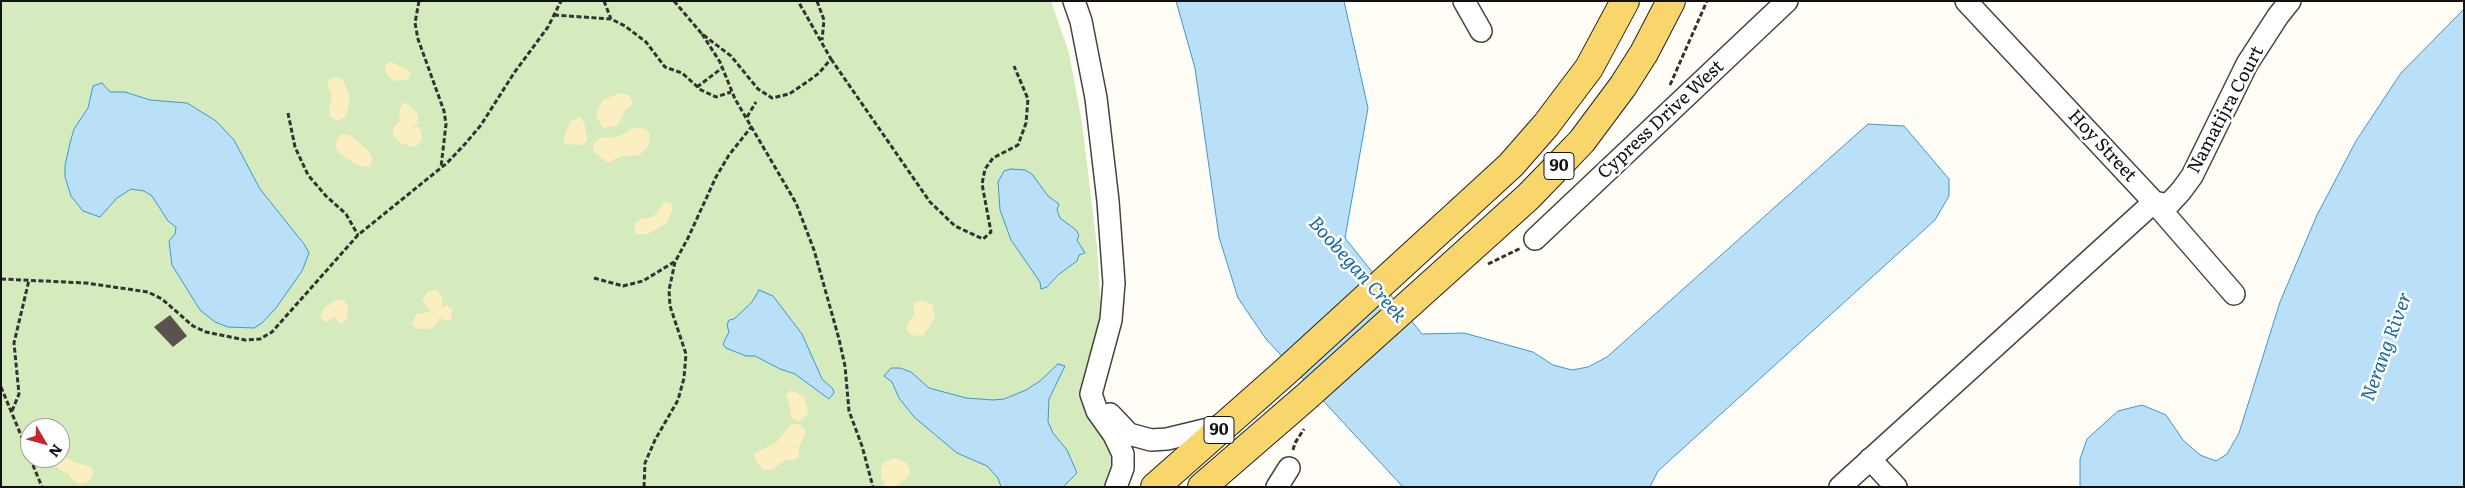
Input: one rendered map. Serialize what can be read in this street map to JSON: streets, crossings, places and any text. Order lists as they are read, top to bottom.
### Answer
{
  "streets": {
    "main road": ["90"],
    "street": ["Namatijra Court", "Cypress Drive West", "Hoy Street"]
  },
  "crossings": [
    ["Namatijra Court", "Hoy Street"]
  ],
  "water": ["Boobegan Creek", "Nerang River"],
  "north": "bottom right"
}
